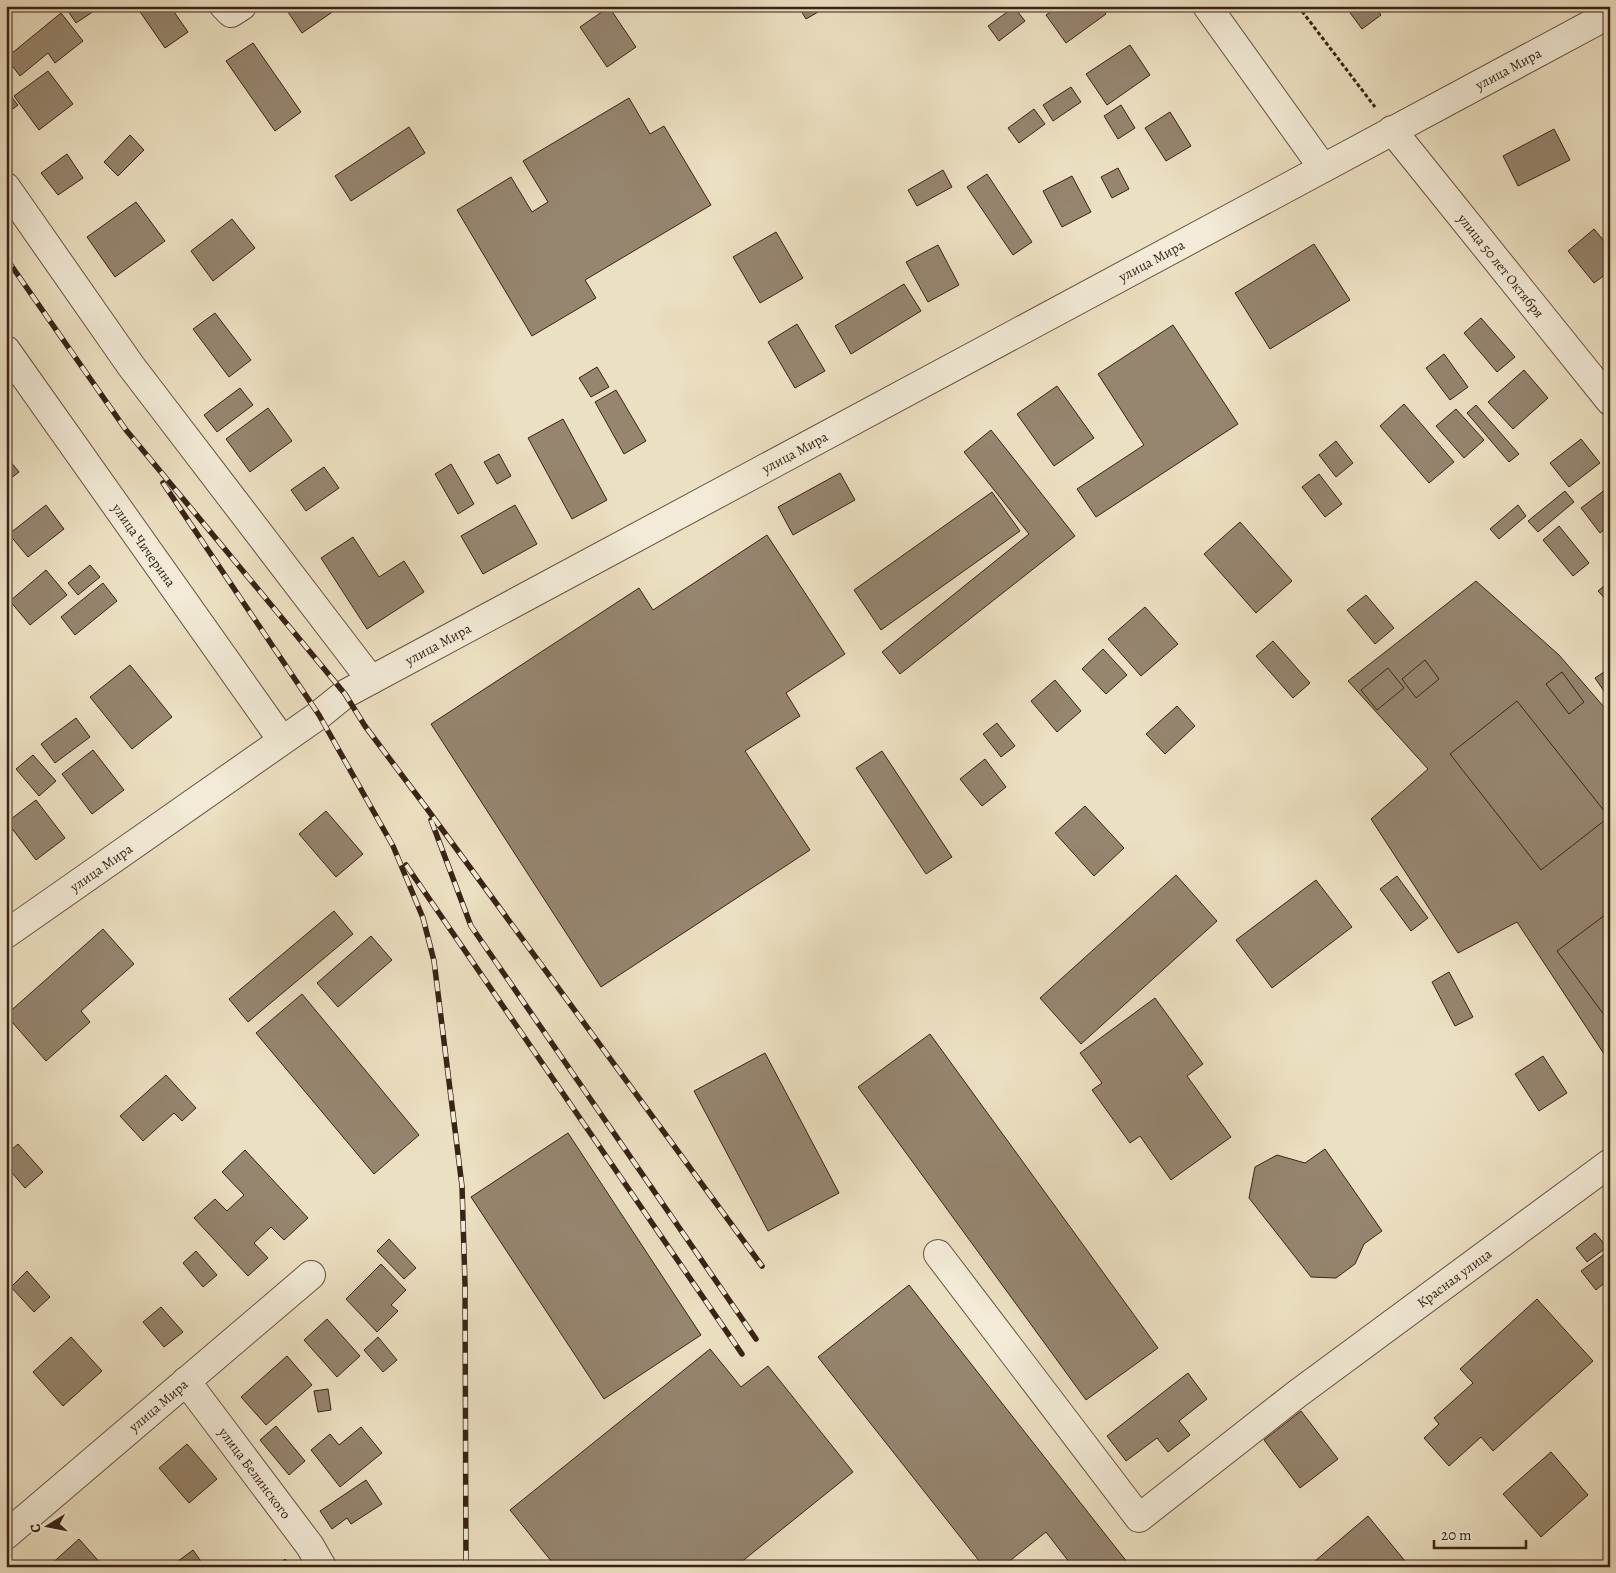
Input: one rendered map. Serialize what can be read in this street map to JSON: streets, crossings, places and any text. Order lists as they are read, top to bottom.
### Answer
{
  "streets": {
    "street": [
      "улица Мира",
      "улица 50 лет Октября",
      "улица Чичерина",
      "Красная улица",
      "улица Белинского"
    ]
  },
  "crossings": [
    ["улица Мира", "улица 50 лет Октября"],
    ["улица Мира", "улица Чичерина"],
    ["улица Мира", "улица Белинского"]
  ],
  "scale_bar": "20 m",
  "north": "left"
}
